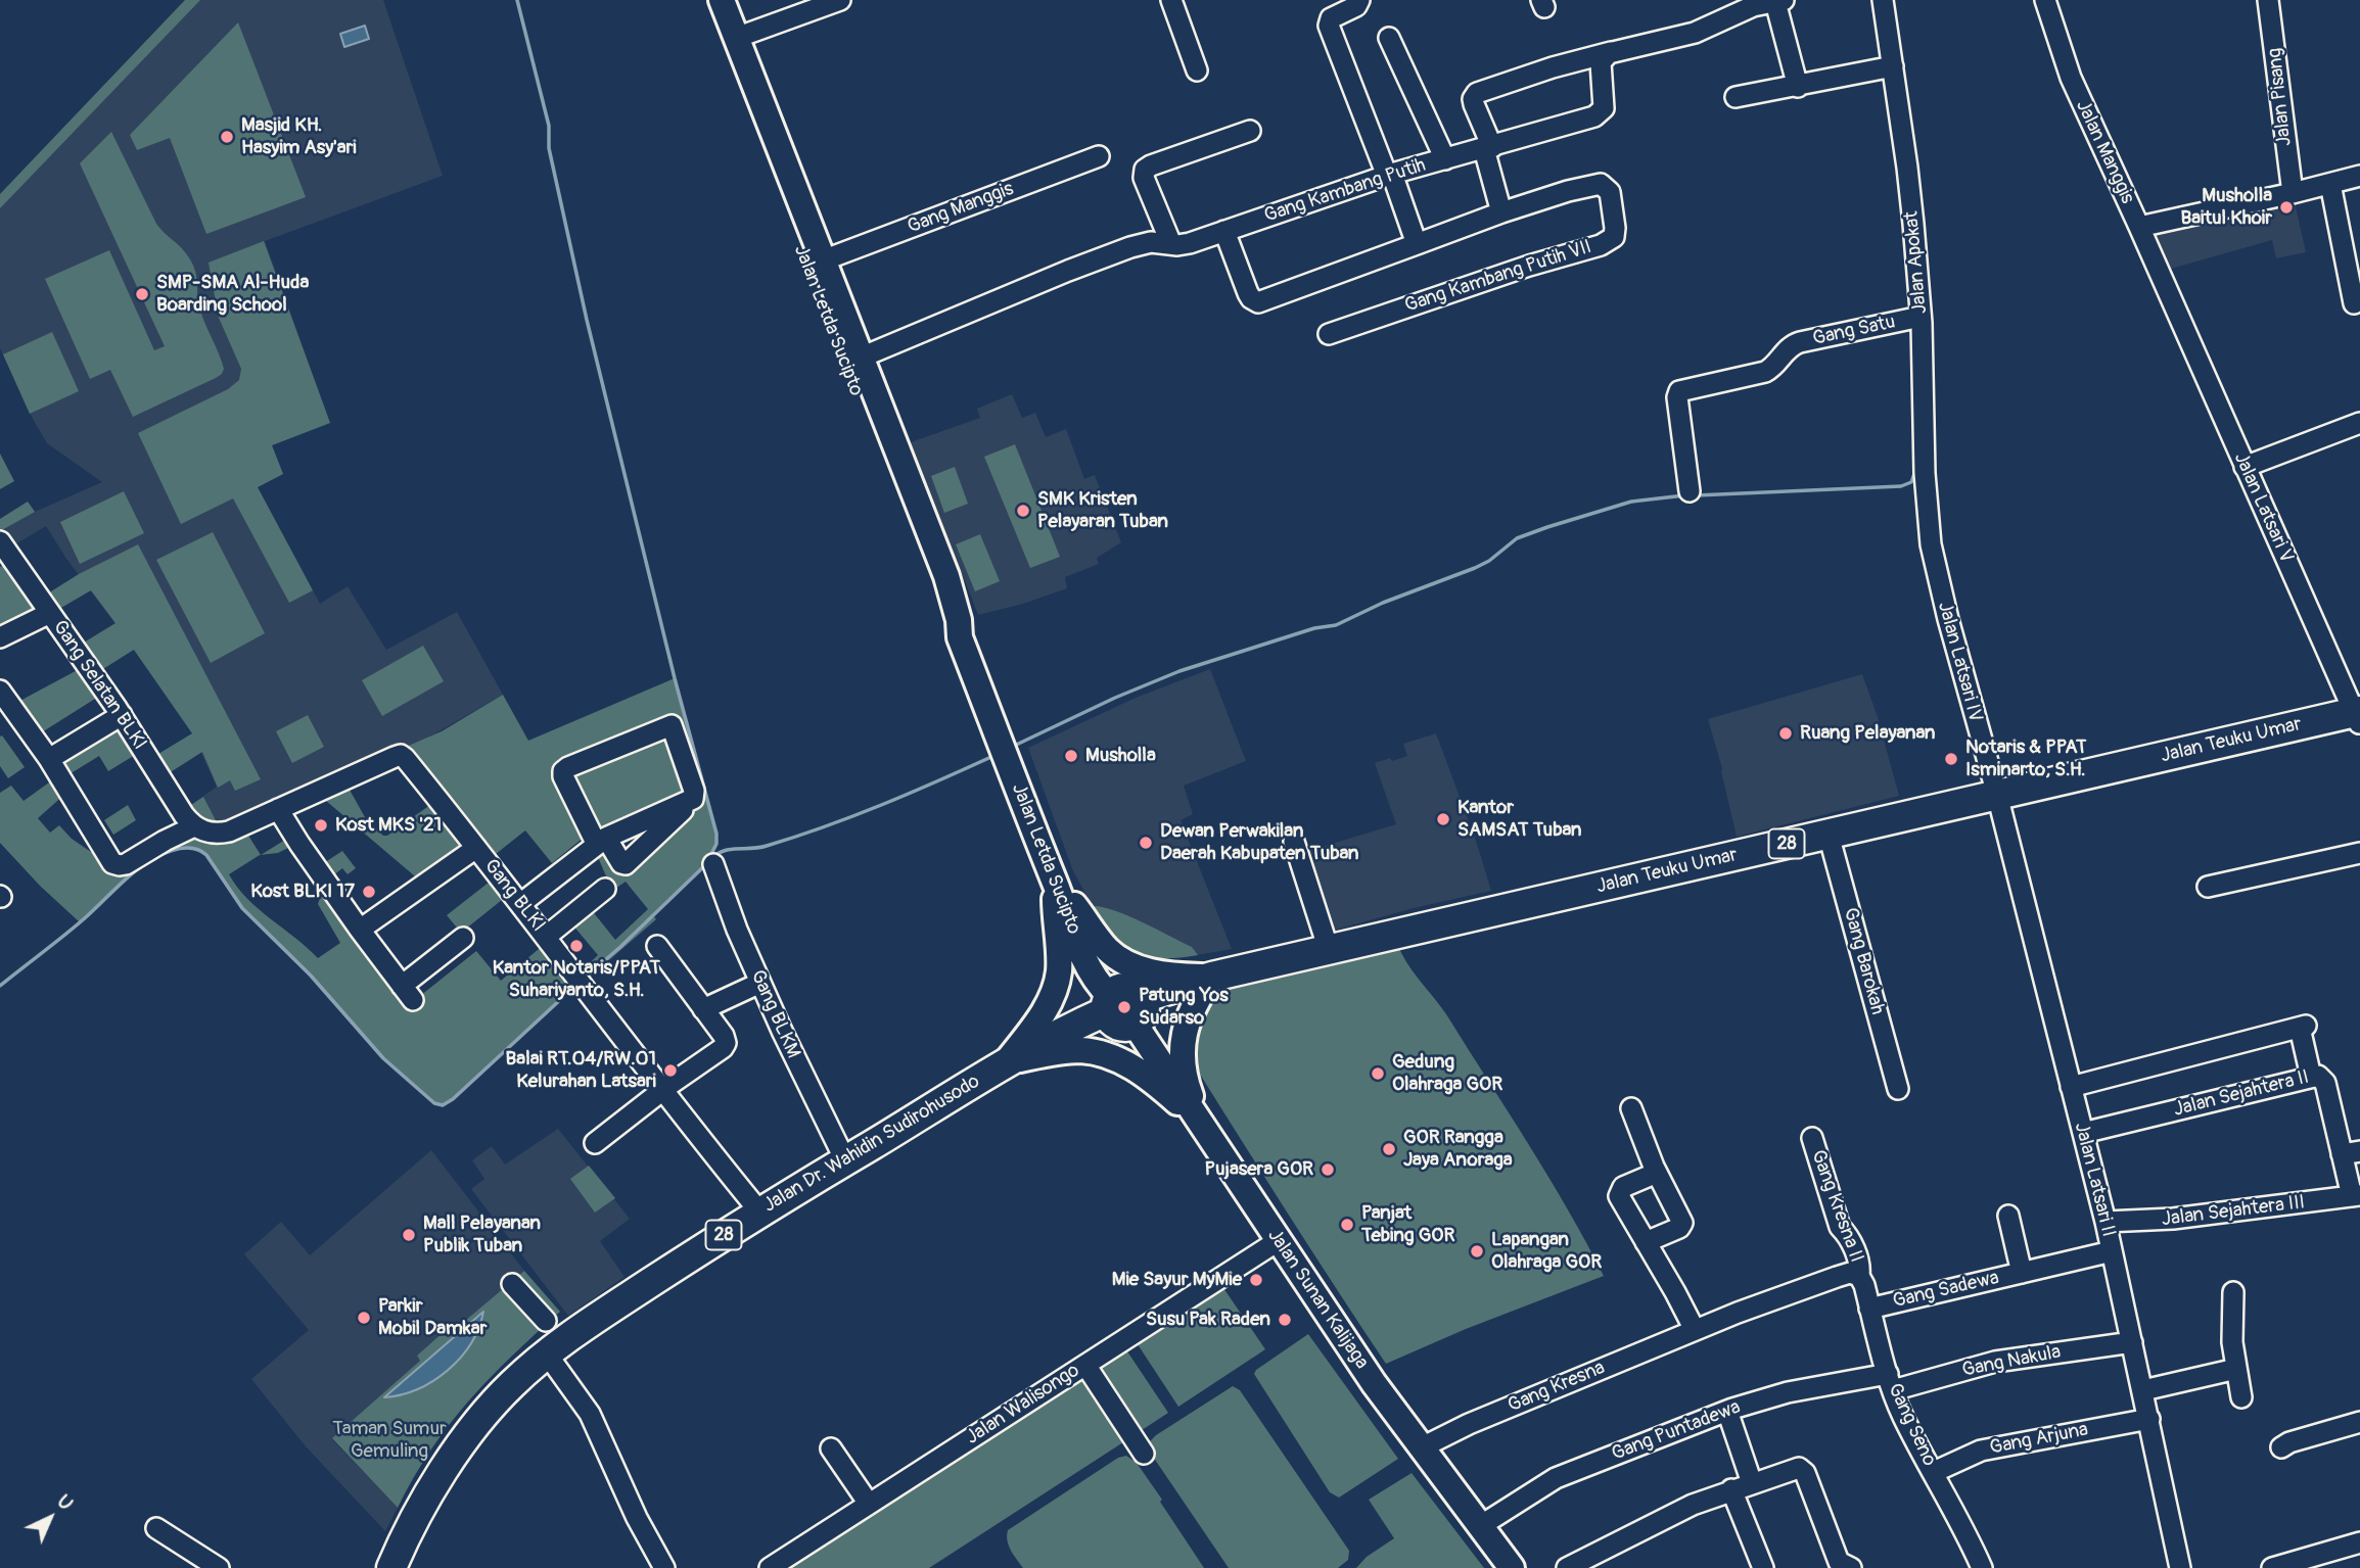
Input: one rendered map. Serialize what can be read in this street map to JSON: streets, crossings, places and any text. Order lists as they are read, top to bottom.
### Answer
{
  "streets": {
    "highway": ["Jalan Teuku Umar", "28", "Jalan Dr. Wahidin Sudirohusodo"],
    "main road": ["Jalan Letda Sucipto", "Jalan Sunan Kalijaga"],
    "street": [
      "Jalan Pisang",
      "Jalan Manggis",
      "Gang Kambang Putih",
      "Gang Manggis",
      "Jalan Apokat",
      "Gang Kambang Putih VII",
      "Gang Satu",
      "Jalan Latsari V",
      "Jalan Latsari IV",
      "Gang Selatan BLKI",
      "Gang BLKI",
      "Gang Barokah",
      "Gang BLKM",
      "Jalan Sejahtera II",
      "Jalan Latsari II",
      "Gang Kresna II",
      "Jalan Sejahtera III",
      "Gang Sadewa",
      "Gang Nakula",
      "Gang Kresna",
      "Jalan Walisongo",
      "Gang Seno",
      "Gang Puntadewa",
      "Gang Arjuna"
    ]
  },
  "crossings": [
    ["Jalan Manggis", "Jalan Latsari V"],
    ["Gang Kambang Putih", "Jalan Letda Sucipto"],
    ["Gang Manggis", "Jalan Letda Sucipto"],
    ["Jalan Apokat", "Gang Satu"],
    ["Jalan Apokat", "Jalan Latsari IV"],
    ["Jalan Letda Sucipto", "Jalan Dr. Wahidin Sudirohusodo"],
    ["Jalan Latsari V", "Jalan Teuku Umar"],
    ["Jalan Latsari IV", "Jalan Teuku Umar"],
    ["Jalan Latsari IV", "Jalan Latsari II"],
    ["Gang Selatan BLKI", "Gang BLKI"],
    ["Jalan Teuku Umar", "Gang Barokah"],
    ["Jalan Teuku Umar", "Jalan Latsari II"],
    ["Jalan Teuku Umar", "Jalan Sunan Kalijaga"],
    ["Gang BLKI", "Jalan Dr. Wahidin Sudirohusodo"],
    ["Gang BLKM", "Jalan Dr. Wahidin Sudirohusodo"],
    ["Jalan Sejahtera II", "Jalan Latsari II"],
    ["Jalan Sejahtera II", "Jalan Sejahtera III"],
    ["Jalan Latsari II", "Jalan Sejahtera III"],
    ["Jalan Latsari II", "Gang Sadewa"],
    ["Jalan Latsari II", "Gang Nakula"],
    ["Jalan Latsari II", "Gang Arjuna"],
    ["Gang Kresna II", "Gang Kresna"],
    ["Gang Kresna II", "Gang Seno"],
    ["Gang Sadewa", "Gang Seno"],
    ["Jalan Sunan Kalijaga", "Gang Kresna"],
    ["Jalan Sunan Kalijaga", "Jalan Walisongo"],
    ["Jalan Sunan Kalijaga", "Gang Puntadewa"],
    ["Gang Nakula", "Gang Seno"],
    ["Gang Nakula", "Gang Puntadewa"],
    ["Gang Kresna", "Gang Seno"],
    ["Gang Seno", "Gang Puntadewa"],
    ["Gang Seno", "Gang Arjuna"]
  ],
  "parks": ["Taman Sumur Gemuling"],
  "places": [
    "Masjid KH. Hasyim Asy'ari",
    "Musholla Baitul Khoir",
    "SMP-SMA Al-Huda Boarding School",
    "SMK Kristen Pelayaran Tuban",
    "Ruang Pelayanan",
    "Musholla",
    "Notaris & PPAT Isminarto, S.H.",
    "Kantor SAMSAT Tuban",
    "Kost MKS '21",
    "Dewan Perwakilan Daerah Kabupaten Tuban",
    "Kost BLKI 17",
    "Kantor Notaris/PPAT Suhariyanto, S.H.",
    "Patung Yos Sudarso",
    "Balai RT.04/RW.01 Kelurahan Latsari",
    "Gedung Olahraga GOR",
    "GOR Rangga Jaya Anoraga",
    "Pujasera GOR",
    "Panjat Tebing GOR",
    "Mall Pelayanan Publik Tuban",
    "Lapangan Olahraga GOR",
    "Mie Sayur MyMie",
    "Parkir Mobil Damkar",
    "Susu Pak Raden"
  ],
  "north": "top right"
}
